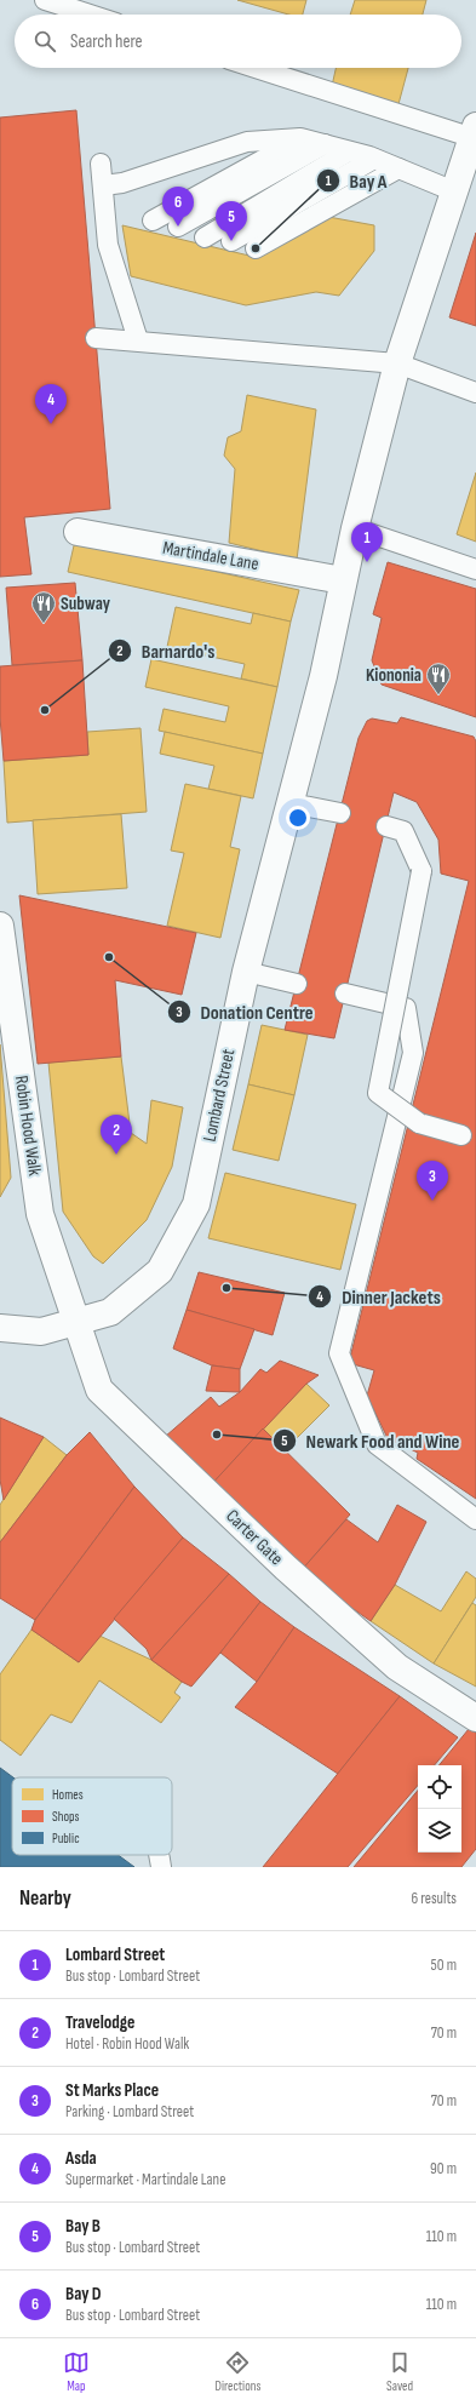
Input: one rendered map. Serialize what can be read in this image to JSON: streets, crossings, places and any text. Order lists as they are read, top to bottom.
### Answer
{
  "streets": {
    "main road": [
      "Martindale Lane",
      "Lombard Street",
      "Robin Hood Walk",
      "Carter Gate"
    ]
  },
  "crossings": [
    ["Martindale Lane", "Lombard Street"],
    ["Lombard Street", "Robin Hood Walk"],
    ["Lombard Street", "Carter Gate"],
    ["Robin Hood Walk", "Carter Gate"]
  ],
  "places": {
    "other": [
      "Bay A",
      "Barnardo's",
      "Donation Centre",
      "Dinner Jackets",
      "Newark Food and Wine"
    ],
    "restaurant": ["Subway", "Kiononia"]
  },
  "legend": ["Homes", "Shops", "Public"],
  "page": {
    "search": "Search here",
    "pins": [
      "6",
      "5",
      "4",
      "1",
      "2",
      "3"
    ],
    "heading": ["Nearby", "6 results"],
    "list": [
      {
        "mark": "1",
        "name": "Lombard Street",
        "note": "Bus stop · Lombard Street",
        "value": "50 m"
      },
      {
        "mark": "2",
        "name": "Travelodge",
        "note": "Hotel · Robin Hood Walk",
        "value": "70 m"
      },
      {
        "mark": "3",
        "name": "St Marks Place",
        "note": "Parking · Lombard Street",
        "value": "70 m"
      },
      {
        "mark": "4",
        "name": "Asda",
        "note": "Supermarket · Martindale Lane",
        "value": "90 m"
      },
      {
        "mark": "5",
        "name": "Bay B",
        "note": "Bus stop · Lombard Street",
        "value": "110 m"
      },
      {
        "mark": "6",
        "name": "Bay D",
        "note": "Bus stop · Lombard Street",
        "value": "110 m"
      }
    ],
    "nav": ["Map", "Directions", "Saved"]
  }
}
